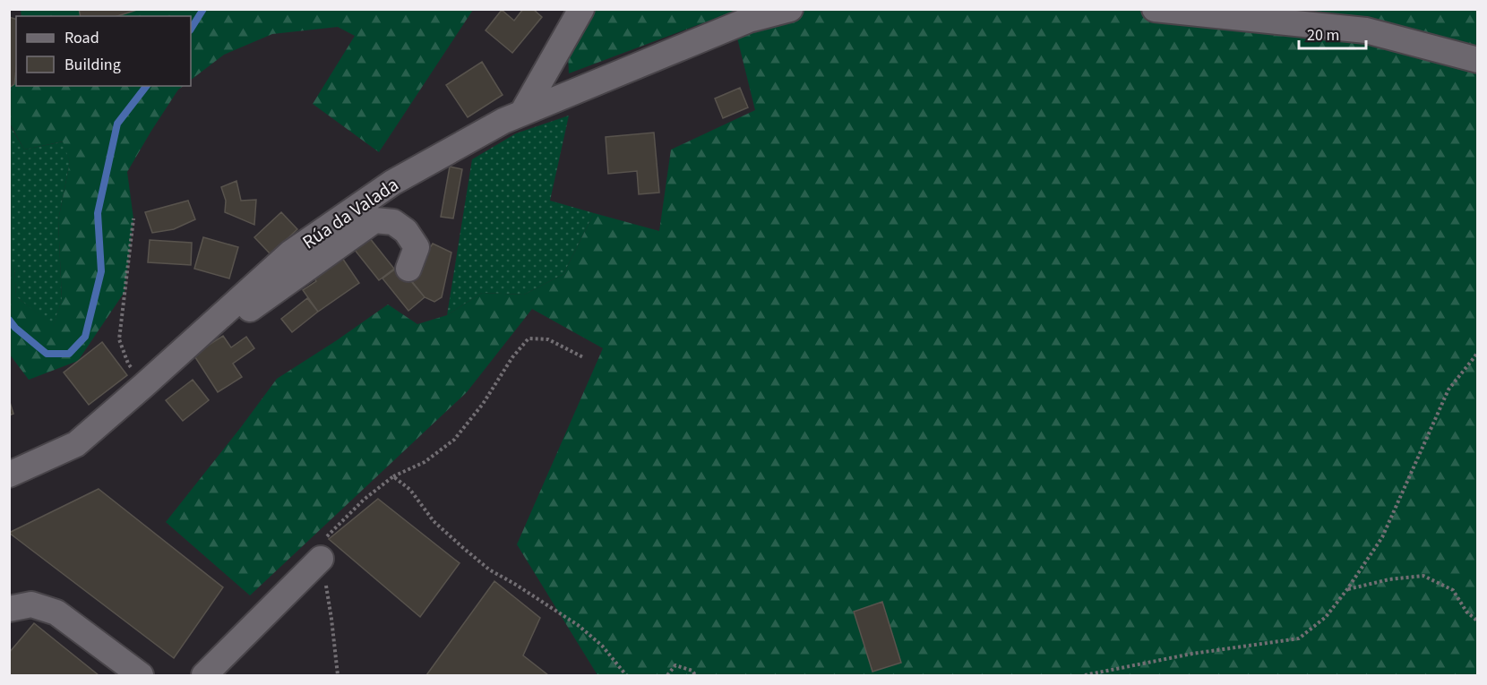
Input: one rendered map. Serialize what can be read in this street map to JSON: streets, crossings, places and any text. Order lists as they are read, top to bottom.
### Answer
{
  "streets": {
    "street": ["Rúa da Valada"]
  },
  "legend": ["Road", "Building"],
  "scale_bar": "20 m"
}
